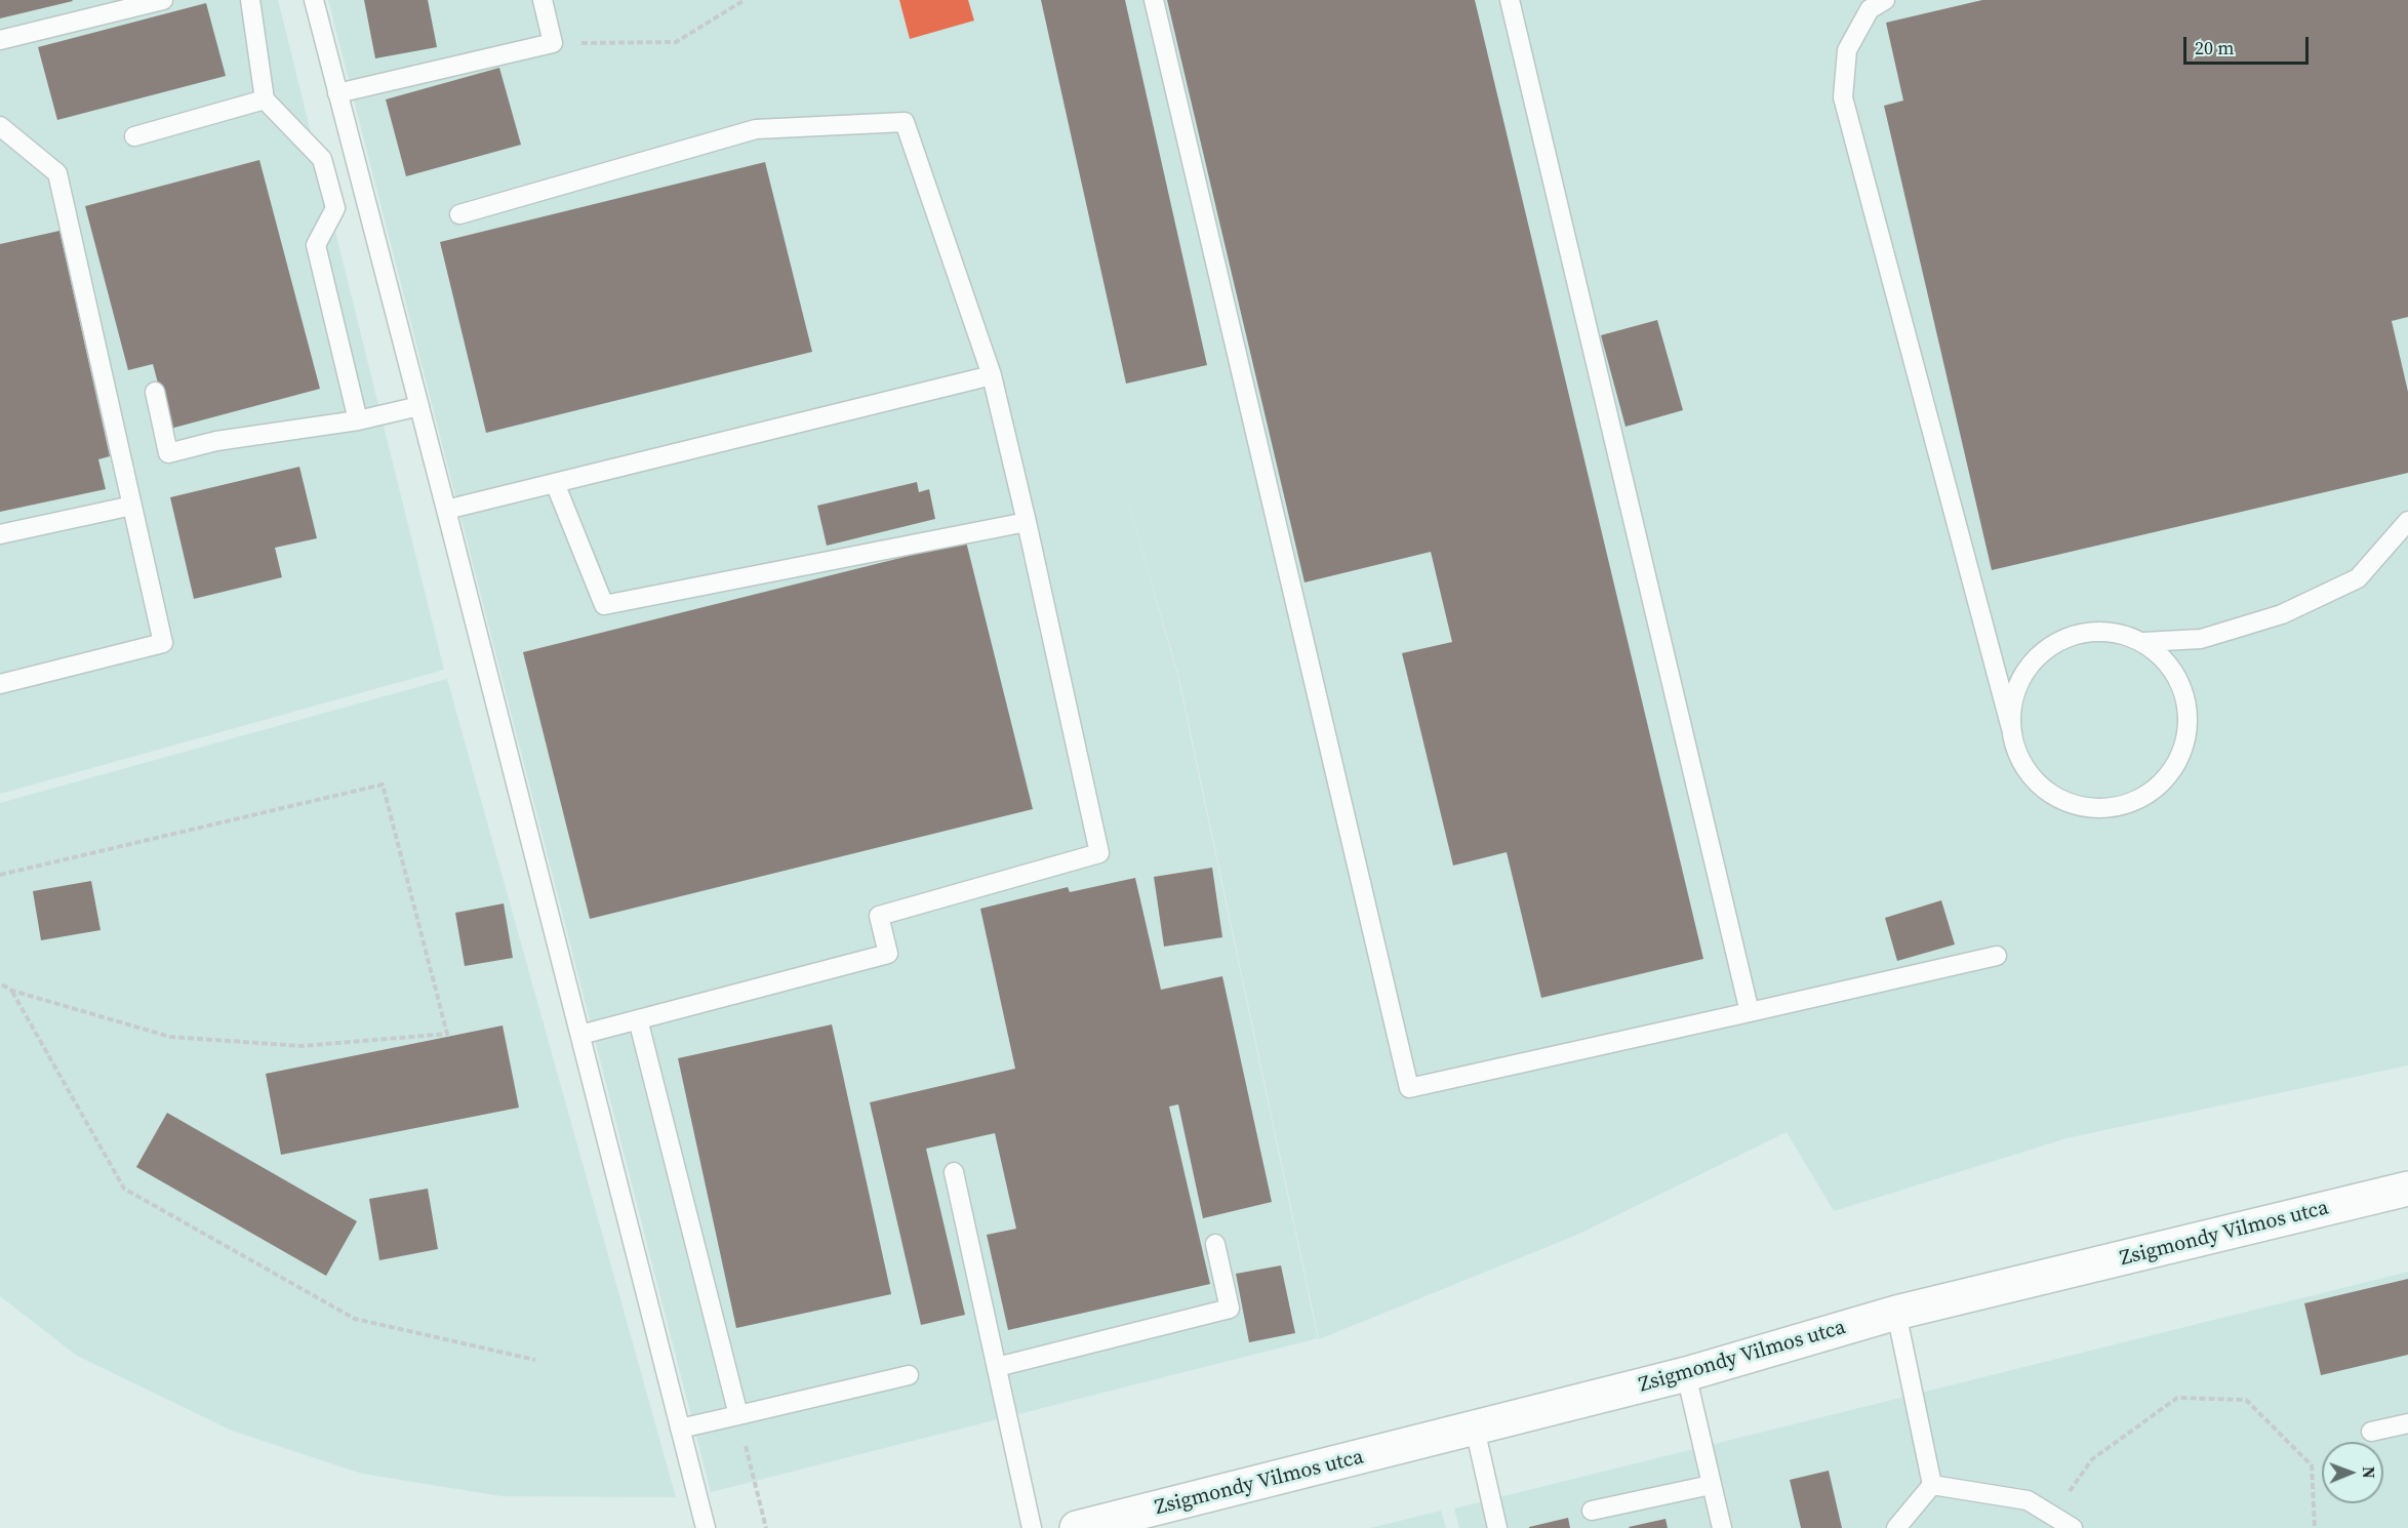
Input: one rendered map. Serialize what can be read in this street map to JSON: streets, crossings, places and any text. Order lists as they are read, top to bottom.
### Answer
{
  "streets": {
    "street": ["Zsigmondy Vilmos utca"]
  },
  "scale_bar": "20 m",
  "north": "right"
}
